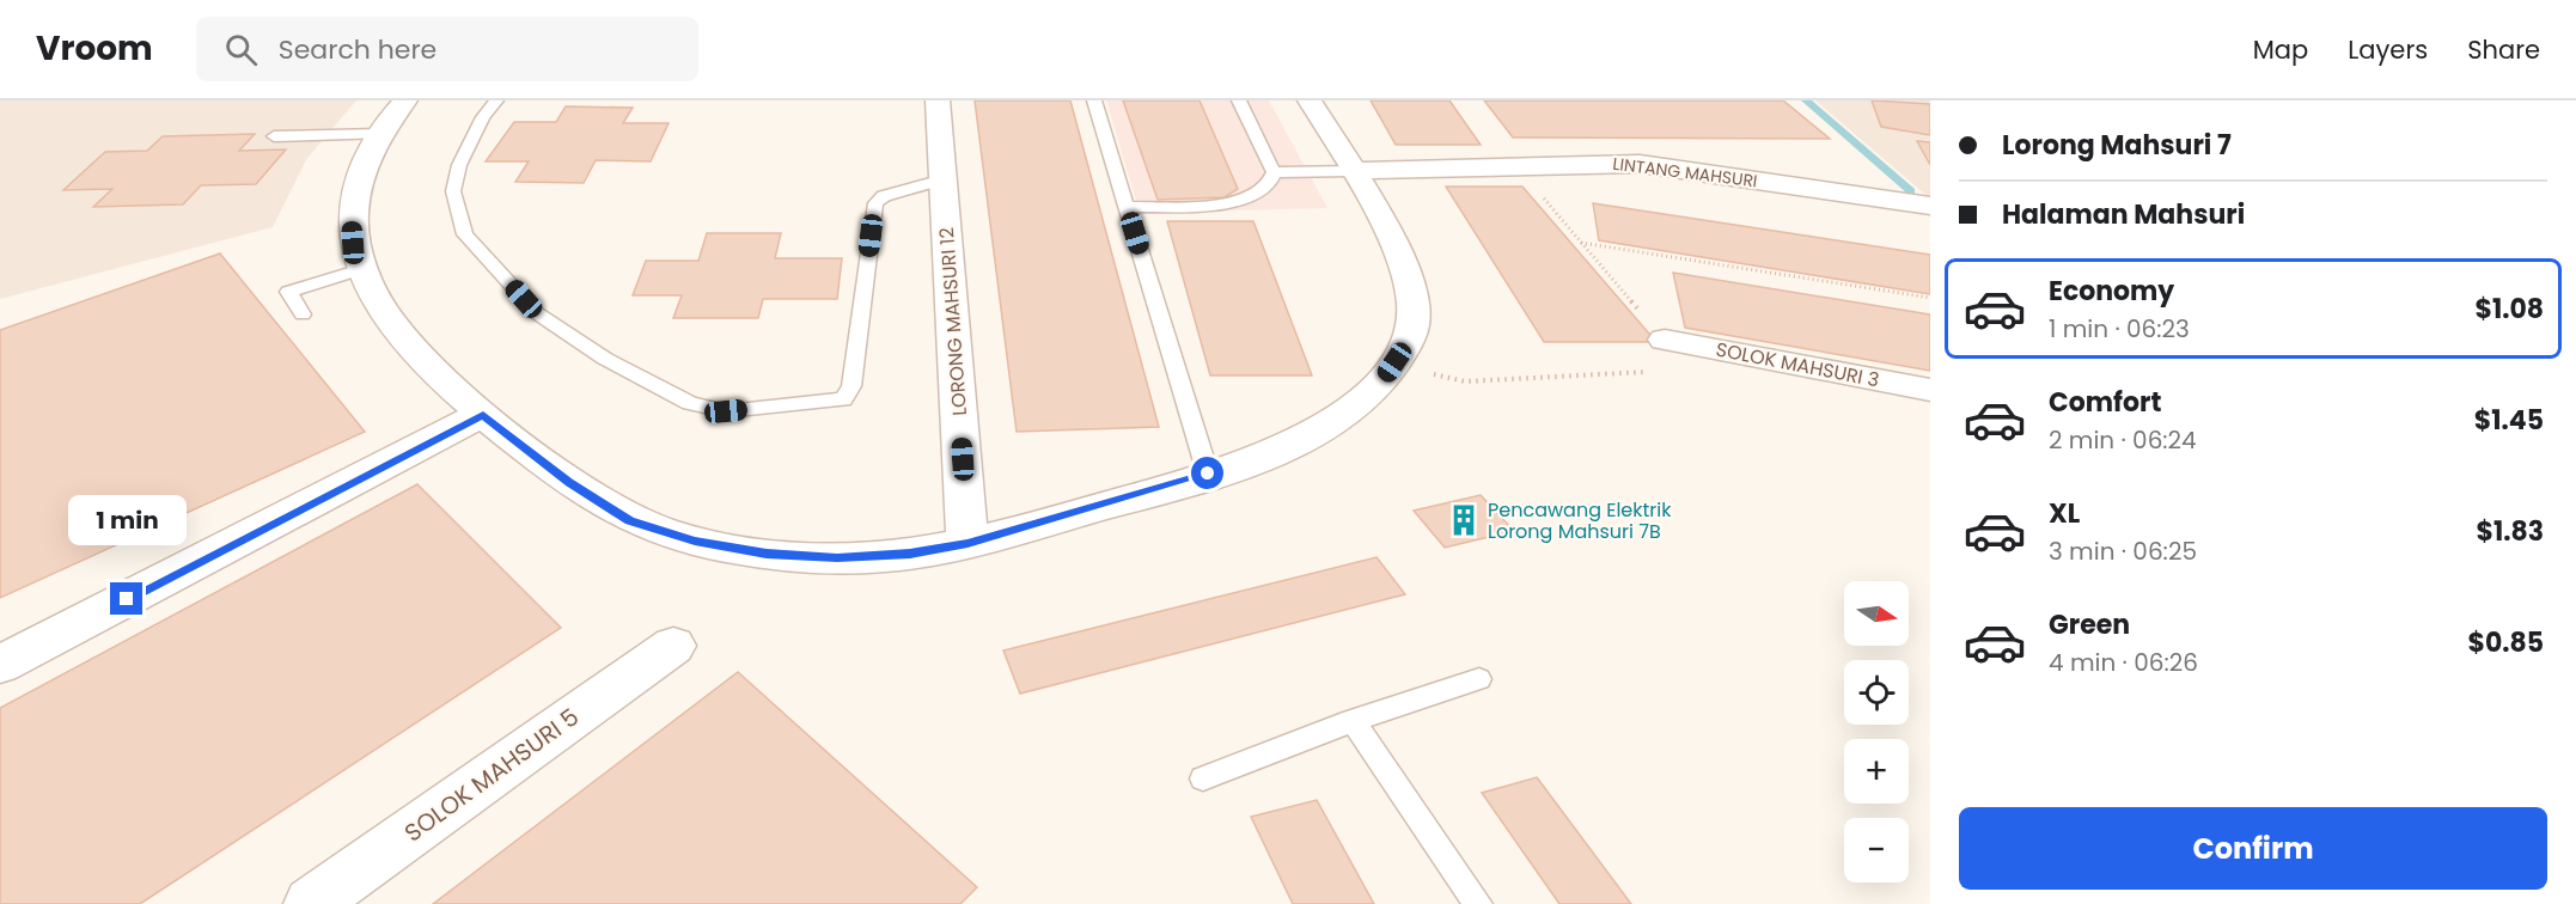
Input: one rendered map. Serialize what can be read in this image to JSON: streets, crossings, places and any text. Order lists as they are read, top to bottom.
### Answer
{
  "streets": {
    "street": [
      "LINTANG MAHSURI",
      "LORONG MAHSURI 12",
      "SOLOK MAHSURI 3",
      "SOLOK MAHSURI 5"
    ]
  },
  "places": {
    "building": ["Pencawang Elektrik Lorong Mahsuri 7B"]
  },
  "north": "right",
  "page": {
    "header": "Vroom",
    "search": "Search here",
    "nav": ["Map", "Layers", "Share"],
    "banner": ["Lorong Mahsuri 7", "Halaman Mahsuri"],
    "list": [
      {
        "name": "Economy",
        "note": "1 min · 06:23",
        "value": "$1.08"
      },
      {
        "name": "Comfort",
        "note": "2 min · 06:24",
        "value": "$1.45"
      },
      {
        "name": "XL",
        "note": "3 min · 06:25",
        "value": "$1.83"
      },
      {
        "name": "Green",
        "note": "4 min · 06:26",
        "value": "$0.85"
      }
    ],
    "bubble": "1 min",
    "map_buttons": ["+", "−"],
    "buttons": "Confirm"
  }
}
